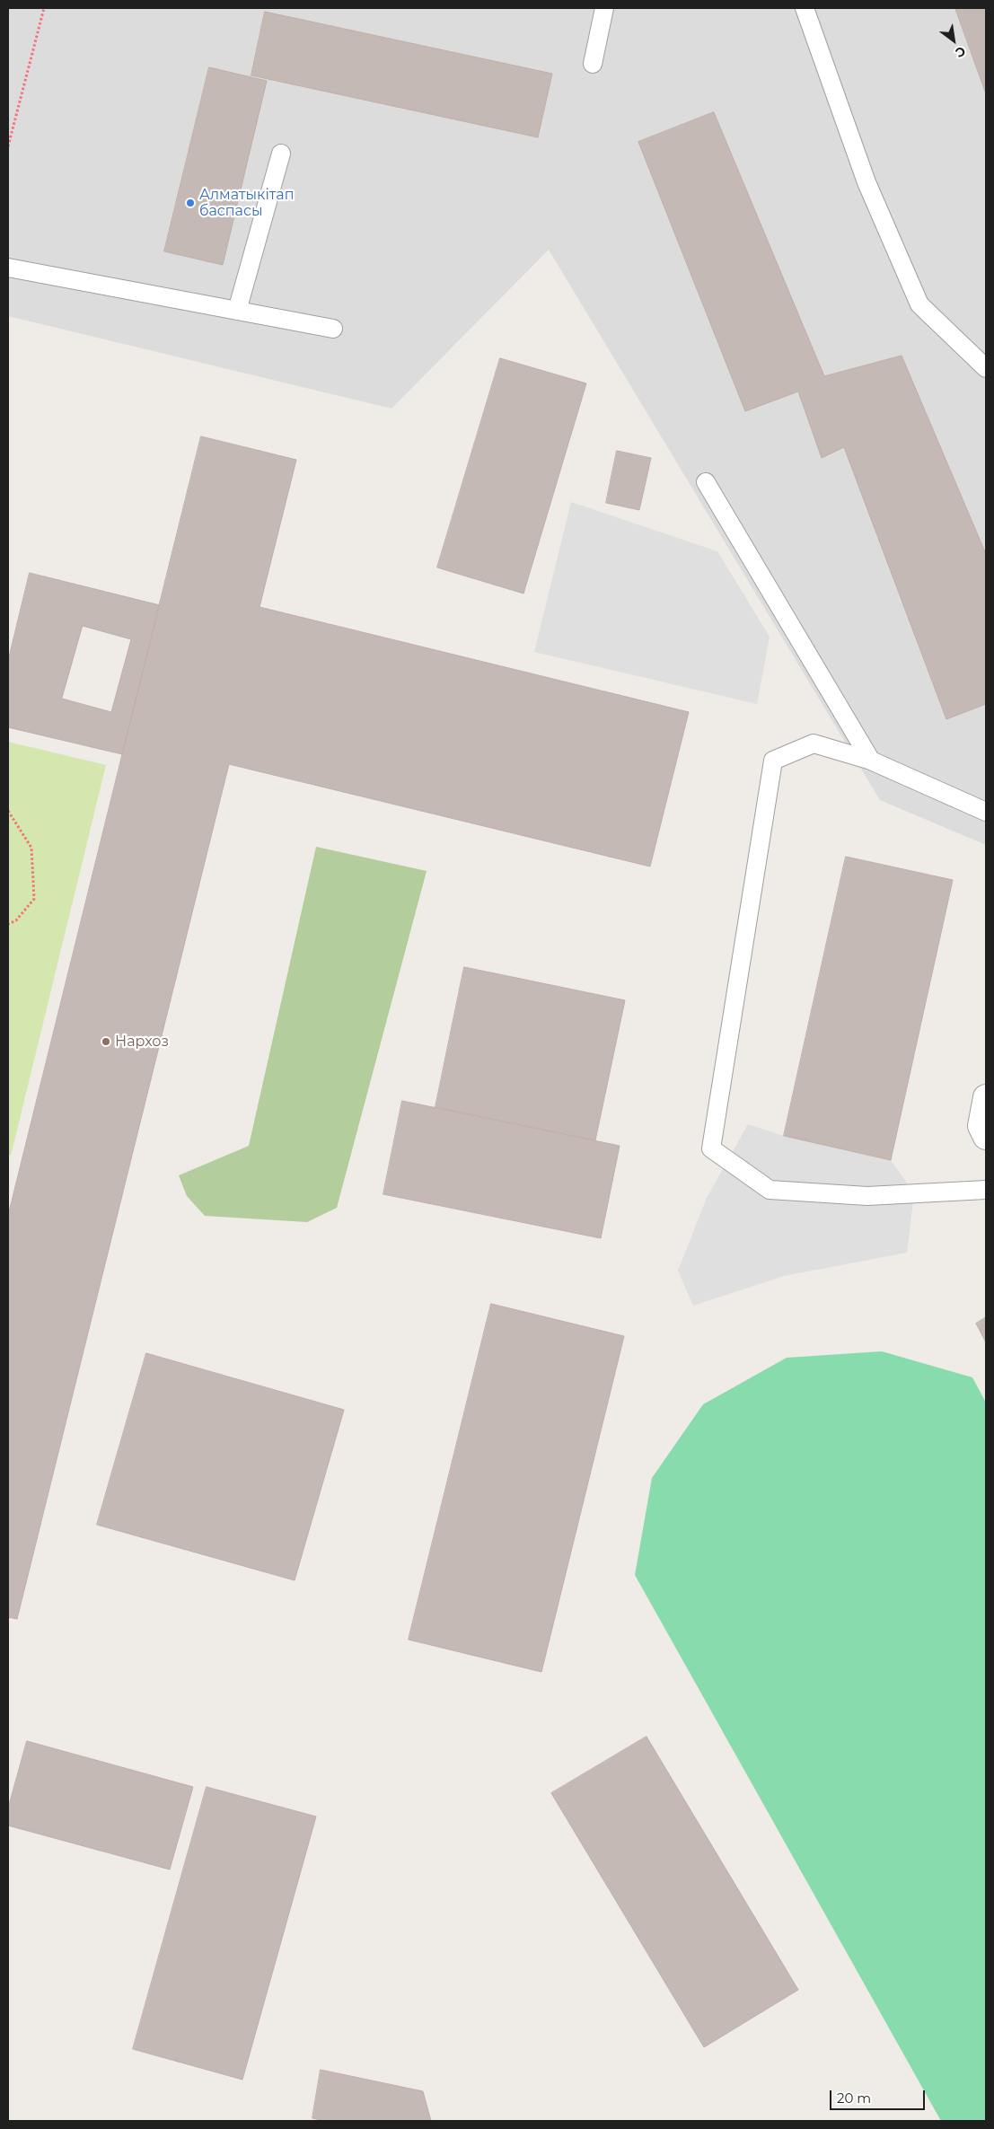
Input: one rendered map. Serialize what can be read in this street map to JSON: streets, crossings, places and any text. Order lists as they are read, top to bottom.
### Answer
{
  "places": ["Алматыкітап баспасы", "Нархоз"],
  "scale_bar": "20 m",
  "north": "bottom right"
}
